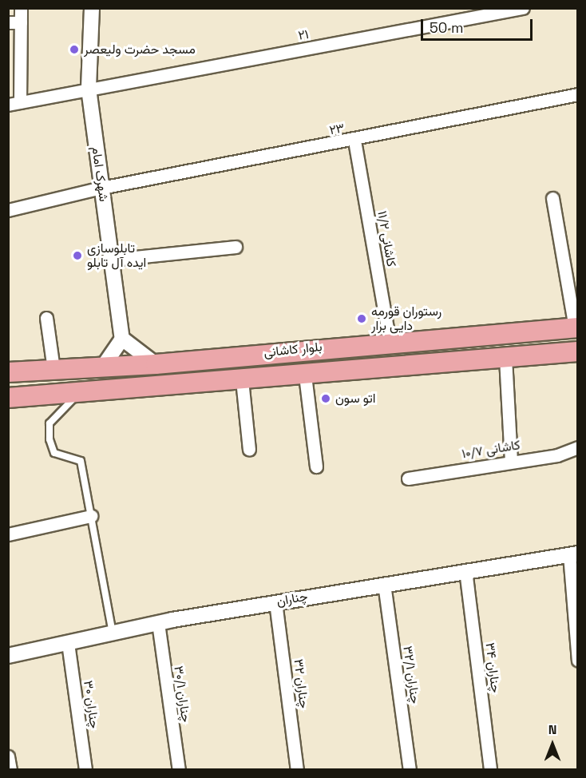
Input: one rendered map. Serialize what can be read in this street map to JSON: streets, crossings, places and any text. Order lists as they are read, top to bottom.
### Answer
{
  "streets": {
    "main road": ["بلوار کاشانی"],
    "street": [
      "۲۱",
      "۲۳",
      "شهرک امام",
      "۱۱/۲ کاشانی",
      "۱۰/۷ کاشانی",
      "چناران",
      "چناران ۳۴",
      "چناران ۳۲/۱",
      "چناران ۳۲",
      "چناران ۳۰/۱",
      "چناران ۳۰"
    ]
  },
  "crossings": [
    ["۲۱", "شهرک امام"],
    ["۲۳", "شهرک امام"],
    ["۲۳", "۱۱/۲ کاشانی"],
    ["۱۱/۲ کاشانی", "بلوار کاشانی"],
    ["چناران", "چناران ۳۴"],
    ["چناران", "چناران ۳۲/۱"],
    ["چناران", "چناران ۳۲"],
    ["چناران", "چناران ۳۰/۱"],
    ["چناران", "چناران ۳۰"]
  ],
  "places": [
    "مسجد حضرت ولیعصر",
    "تابلوسازی ایده آل تابلو",
    "رستوران قورمه دایی برار",
    "اتو سون"
  ],
  "scale_bar": "50 m",
  "north": "top"
}
